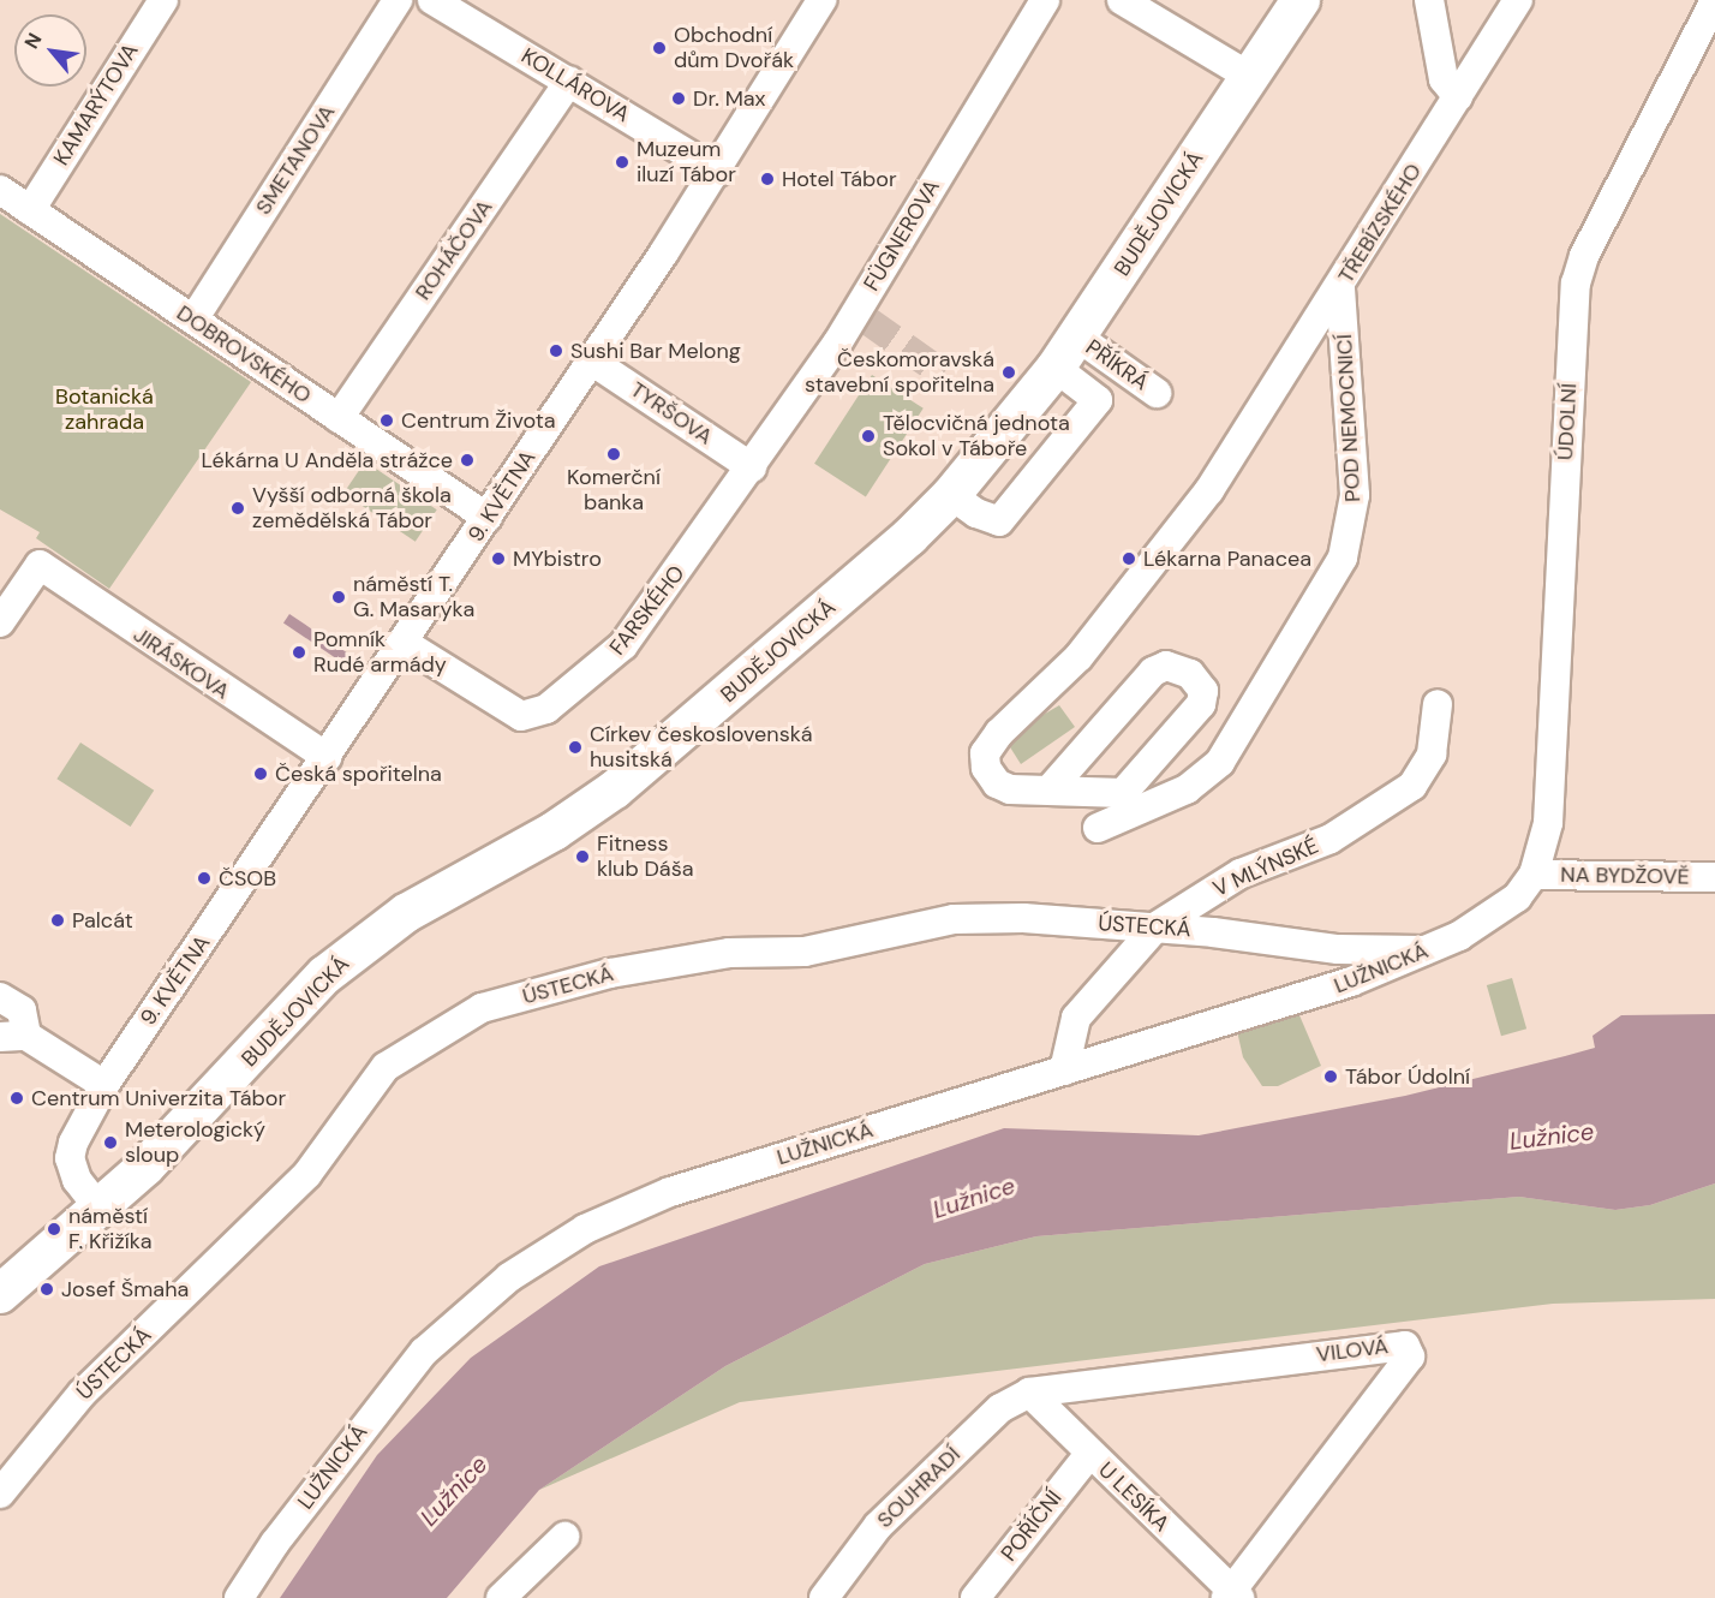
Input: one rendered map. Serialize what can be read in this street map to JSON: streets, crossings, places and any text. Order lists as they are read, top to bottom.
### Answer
{
  "streets": {
    "main road": ["BUDĚJOVICKÁ"],
    "street": [
      "KOLLÁROVA",
      "KAMARÝTOVA",
      "SMETANOVA",
      "TŘEBÍZSKÉHO",
      "FÜGNEROVA",
      "ROHÁČOVA",
      "DOBROVSKÉHO",
      "PŘÍKRÁ",
      "TYRŠOVA",
      "POD NEMOCNICÍ",
      "ÚDOLNÍ",
      "9. KVĚTNA",
      "FARSKÉHO",
      "JIRÁSKOVA",
      "V MLÝNSKÉ",
      "NA BYDŽOVĚ",
      "ÚSTECKÁ",
      "LUŽNICKÁ",
      "VILOVÁ",
      "SOUHRADÍ",
      "U LESÍKA",
      "POŘÍČNÍ"
    ]
  },
  "crossings": [
    ["KOLLÁROVA", "ROHÁČOVA"],
    ["KOLLÁROVA", "9. KVĚTNA"],
    ["KAMARÝTOVA", "DOBROVSKÉHO"],
    ["SMETANOVA", "DOBROVSKÉHO"],
    ["BUDĚJOVICKÁ", "PŘÍKRÁ"],
    ["BUDĚJOVICKÁ", "9. KVĚTNA"],
    ["TŘEBÍZSKÉHO", "POD NEMOCNICÍ"],
    ["FÜGNEROVA", "TYRŠOVA"],
    ["FÜGNEROVA", "FARSKÉHO"],
    ["ROHÁČOVA", "DOBROVSKÉHO"],
    ["DOBROVSKÉHO", "9. KVĚTNA"],
    ["TYRŠOVA", "9. KVĚTNA"],
    ["TYRŠOVA", "FARSKÉHO"],
    ["ÚDOLNÍ", "NA BYDŽOVĚ"],
    ["ÚDOLNÍ", "LUŽNICKÁ"],
    ["9. KVĚTNA", "FARSKÉHO"],
    ["9. KVĚTNA", "JIRÁSKOVA"],
    ["V MLÝNSKÉ", "ÚSTECKÁ"],
    ["V MLÝNSKÉ", "LUŽNICKÁ"],
    ["NA BYDŽOVĚ", "LUŽNICKÁ"],
    ["ÚSTECKÁ", "LUŽNICKÁ"],
    ["VILOVÁ", "SOUHRADÍ"],
    ["VILOVÁ", "U LESÍKA"],
    ["SOUHRADÍ", "U LESÍKA"],
    ["U LESÍKA", "POŘÍČNÍ"]
  ],
  "water": ["Lužnice"],
  "parks": ["Botanická zahrada"],
  "places": [
    "Obchodní dům Dvořák",
    "Dr. Max",
    "Muzeum iluzí Tábor",
    "Hotel Tábor",
    "Sushi Bar Melong",
    "Českomoravská stavební spořitelna",
    "Centrum Života",
    "Tělocvičná jednota Sokol v Táboře",
    "Komerční banka",
    "Lékárna U Anděla strážce",
    "Vyšší odborná škola zemědělská Tábor",
    "MYbistro",
    "Lékarna Panacea",
    "náměstí T. G. Masaryka",
    "Pomník Rudé armády",
    "Církev československá husitská",
    "Česká spořitelna",
    "Fitness klub Dáša",
    "ČSOB",
    "Palcát",
    "Tábor Údolní",
    "Centrum Univerzita Tábor",
    "Meterologický sloup",
    "náměstí F. Křižíka",
    "Josef Šmaha"
  ],
  "north": "top left"
}
